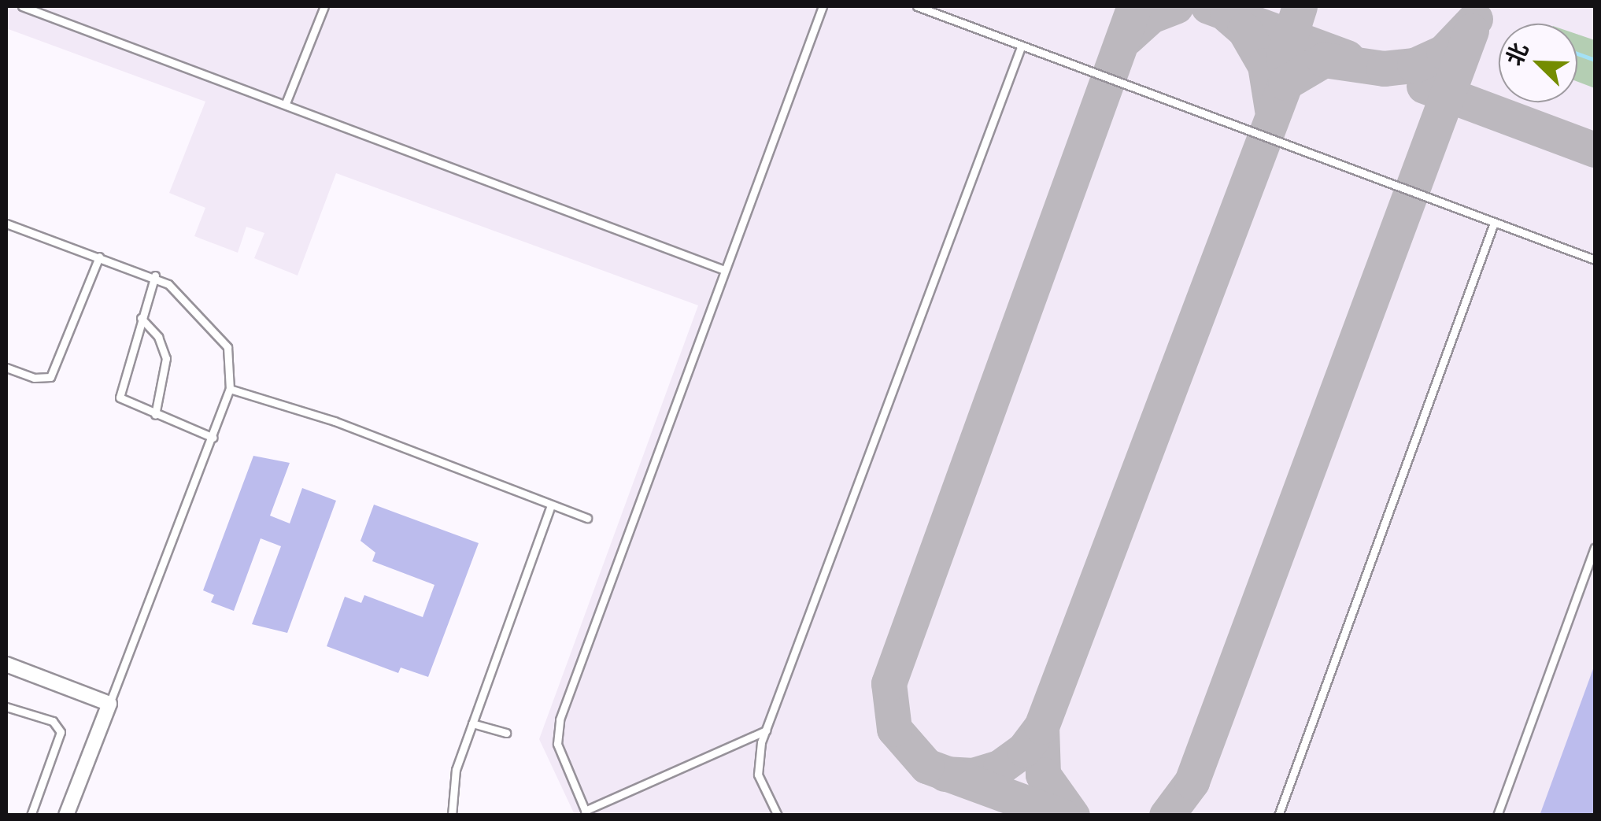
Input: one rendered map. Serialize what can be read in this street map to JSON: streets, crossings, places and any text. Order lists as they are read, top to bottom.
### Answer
{
  "north": "top left"
}
